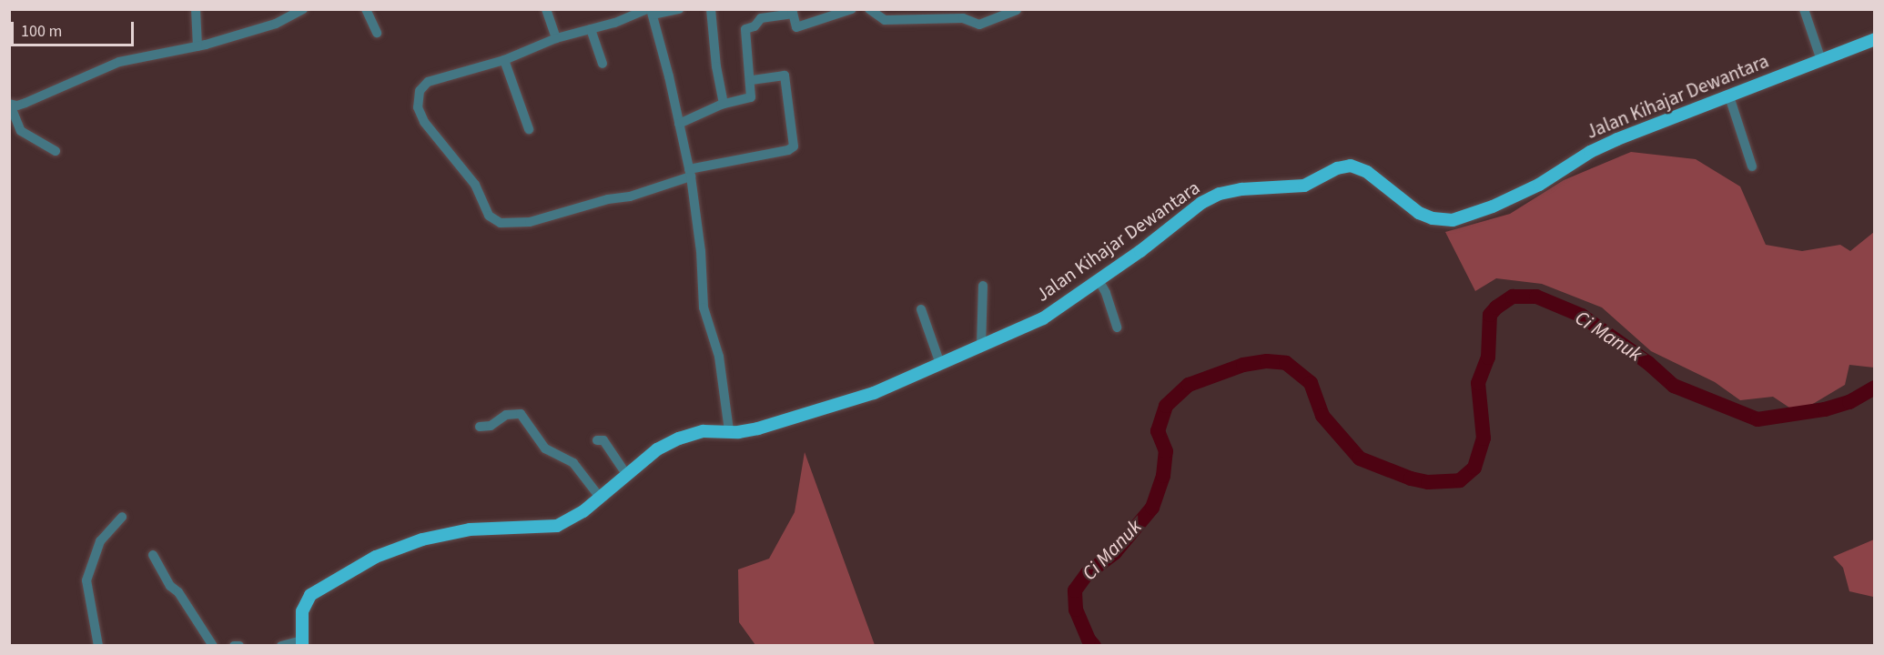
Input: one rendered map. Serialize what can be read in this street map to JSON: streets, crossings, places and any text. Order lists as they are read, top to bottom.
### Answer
{
  "streets": {
    "main road": ["Jalan Kihajar Dewantara"]
  },
  "water": ["Ci Manuk"],
  "scale_bar": "100 m"
}
